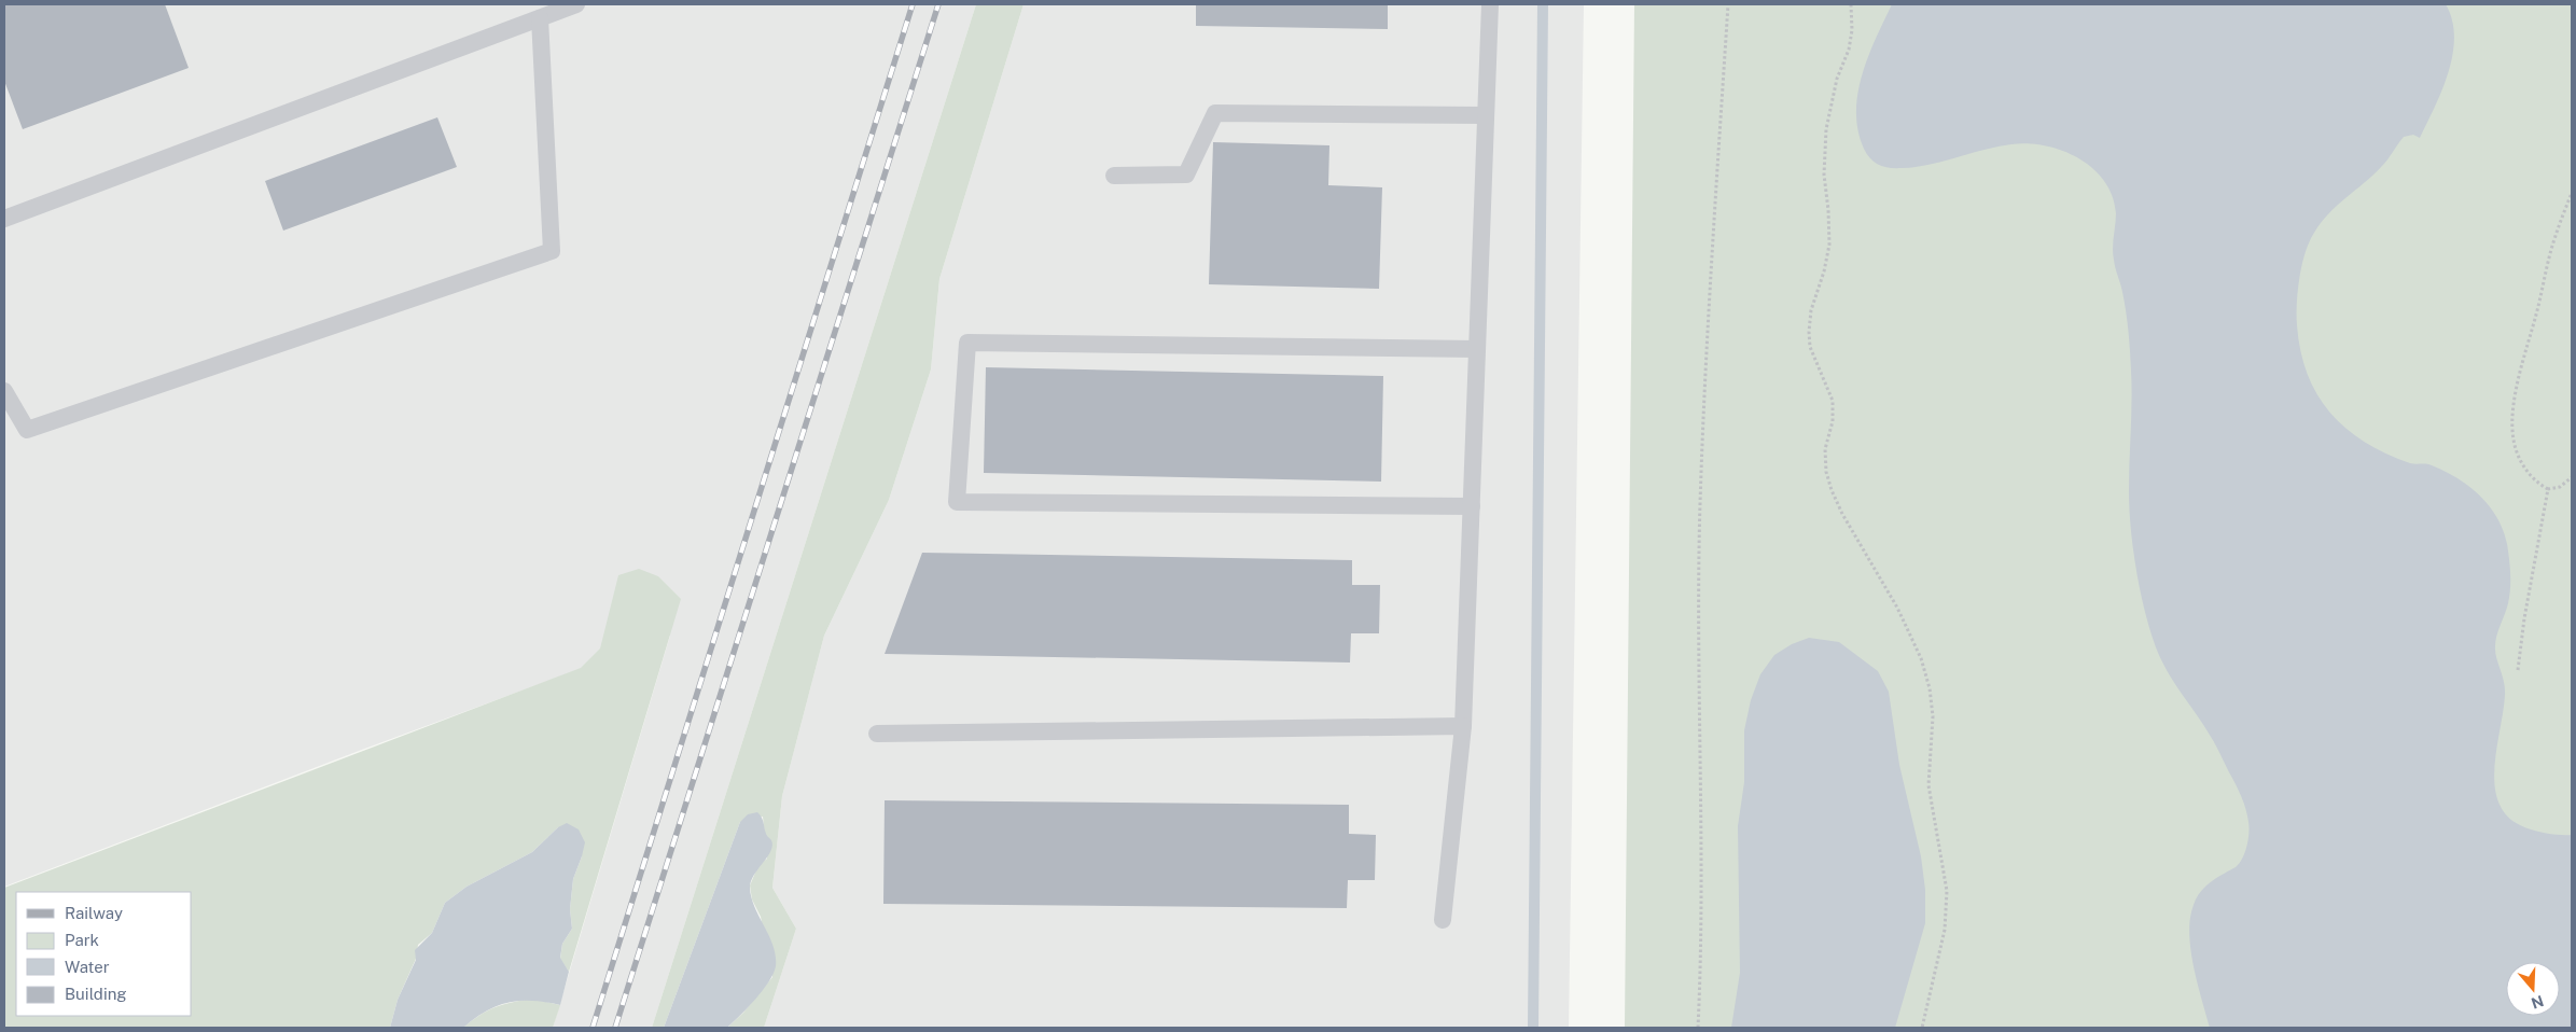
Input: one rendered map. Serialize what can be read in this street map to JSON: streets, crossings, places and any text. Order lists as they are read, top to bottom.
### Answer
{
  "legend": [
    "Railway",
    "Park",
    "Water",
    "Building"
  ],
  "north": "bottom"
}
